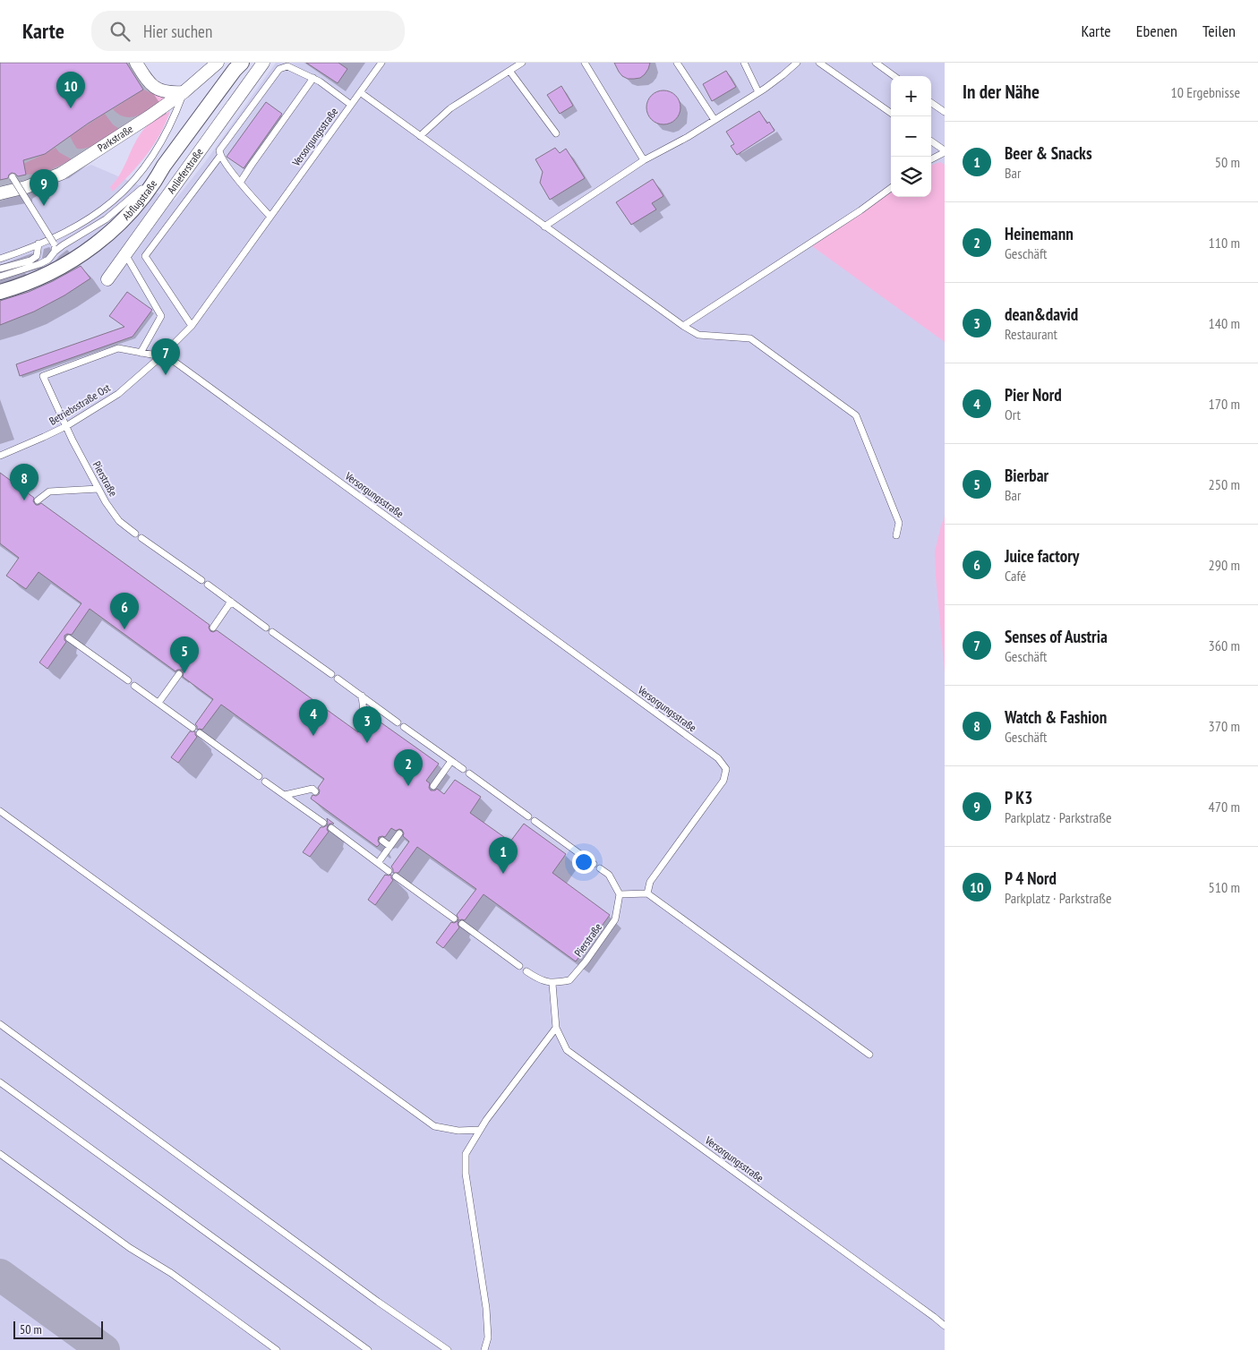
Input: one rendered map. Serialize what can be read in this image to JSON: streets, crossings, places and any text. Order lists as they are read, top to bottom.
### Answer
{
  "streets": {
    "street": ["Parkstraße", "Anlieferstraße", "Abflugstraße"],
    "lane": ["Versorgungsstraße", "Betriebsstraße Ost", "Pierstraße"]
  },
  "crossings": [
    ["Versorgungsstraße", "Betriebsstraße Ost"],
    ["Versorgungsstraße", "Pierstraße"],
    ["Betriebsstraße Ost", "Pierstraße"]
  ],
  "scale_bar": "50 m",
  "page": {
    "header": "Karte",
    "search": "Hier suchen",
    "nav": ["Karte", "Ebenen", "Teilen"],
    "heading": ["In der Nähe", "10 Ergebnisse"],
    "pins": [
      "10",
      "9",
      "7",
      "8",
      "6",
      "5",
      "4",
      "3",
      "2",
      "1"
    ],
    "map_buttons": ["+", "−"],
    "list": [
      {
        "mark": "1",
        "name": "Beer & Snacks",
        "note": "Bar",
        "value": "50 m"
      },
      {
        "mark": "2",
        "name": "Heinemann",
        "note": "Geschäft",
        "value": "110 m"
      },
      {
        "mark": "3",
        "name": "dean&david",
        "note": "Restaurant",
        "value": "140 m"
      },
      {
        "mark": "4",
        "name": "Pier Nord",
        "note": "Ort",
        "value": "170 m"
      },
      {
        "mark": "5",
        "name": "Bierbar",
        "note": "Bar",
        "value": "250 m"
      },
      {
        "mark": "6",
        "name": "Juice factory",
        "note": "Café",
        "value": "290 m"
      },
      {
        "mark": "7",
        "name": "Senses of Austria",
        "note": "Geschäft",
        "value": "360 m"
      },
      {
        "mark": "8",
        "name": "Watch & Fashion",
        "note": "Geschäft",
        "value": "370 m"
      },
      {
        "mark": "9",
        "name": "P K3",
        "note": "Parkplatz · Parkstraße",
        "value": "470 m"
      },
      {
        "mark": "10",
        "name": "P 4 Nord",
        "note": "Parkplatz · Parkstraße",
        "value": "510 m"
      }
    ],
    "scale": "50 m"
  }
}
